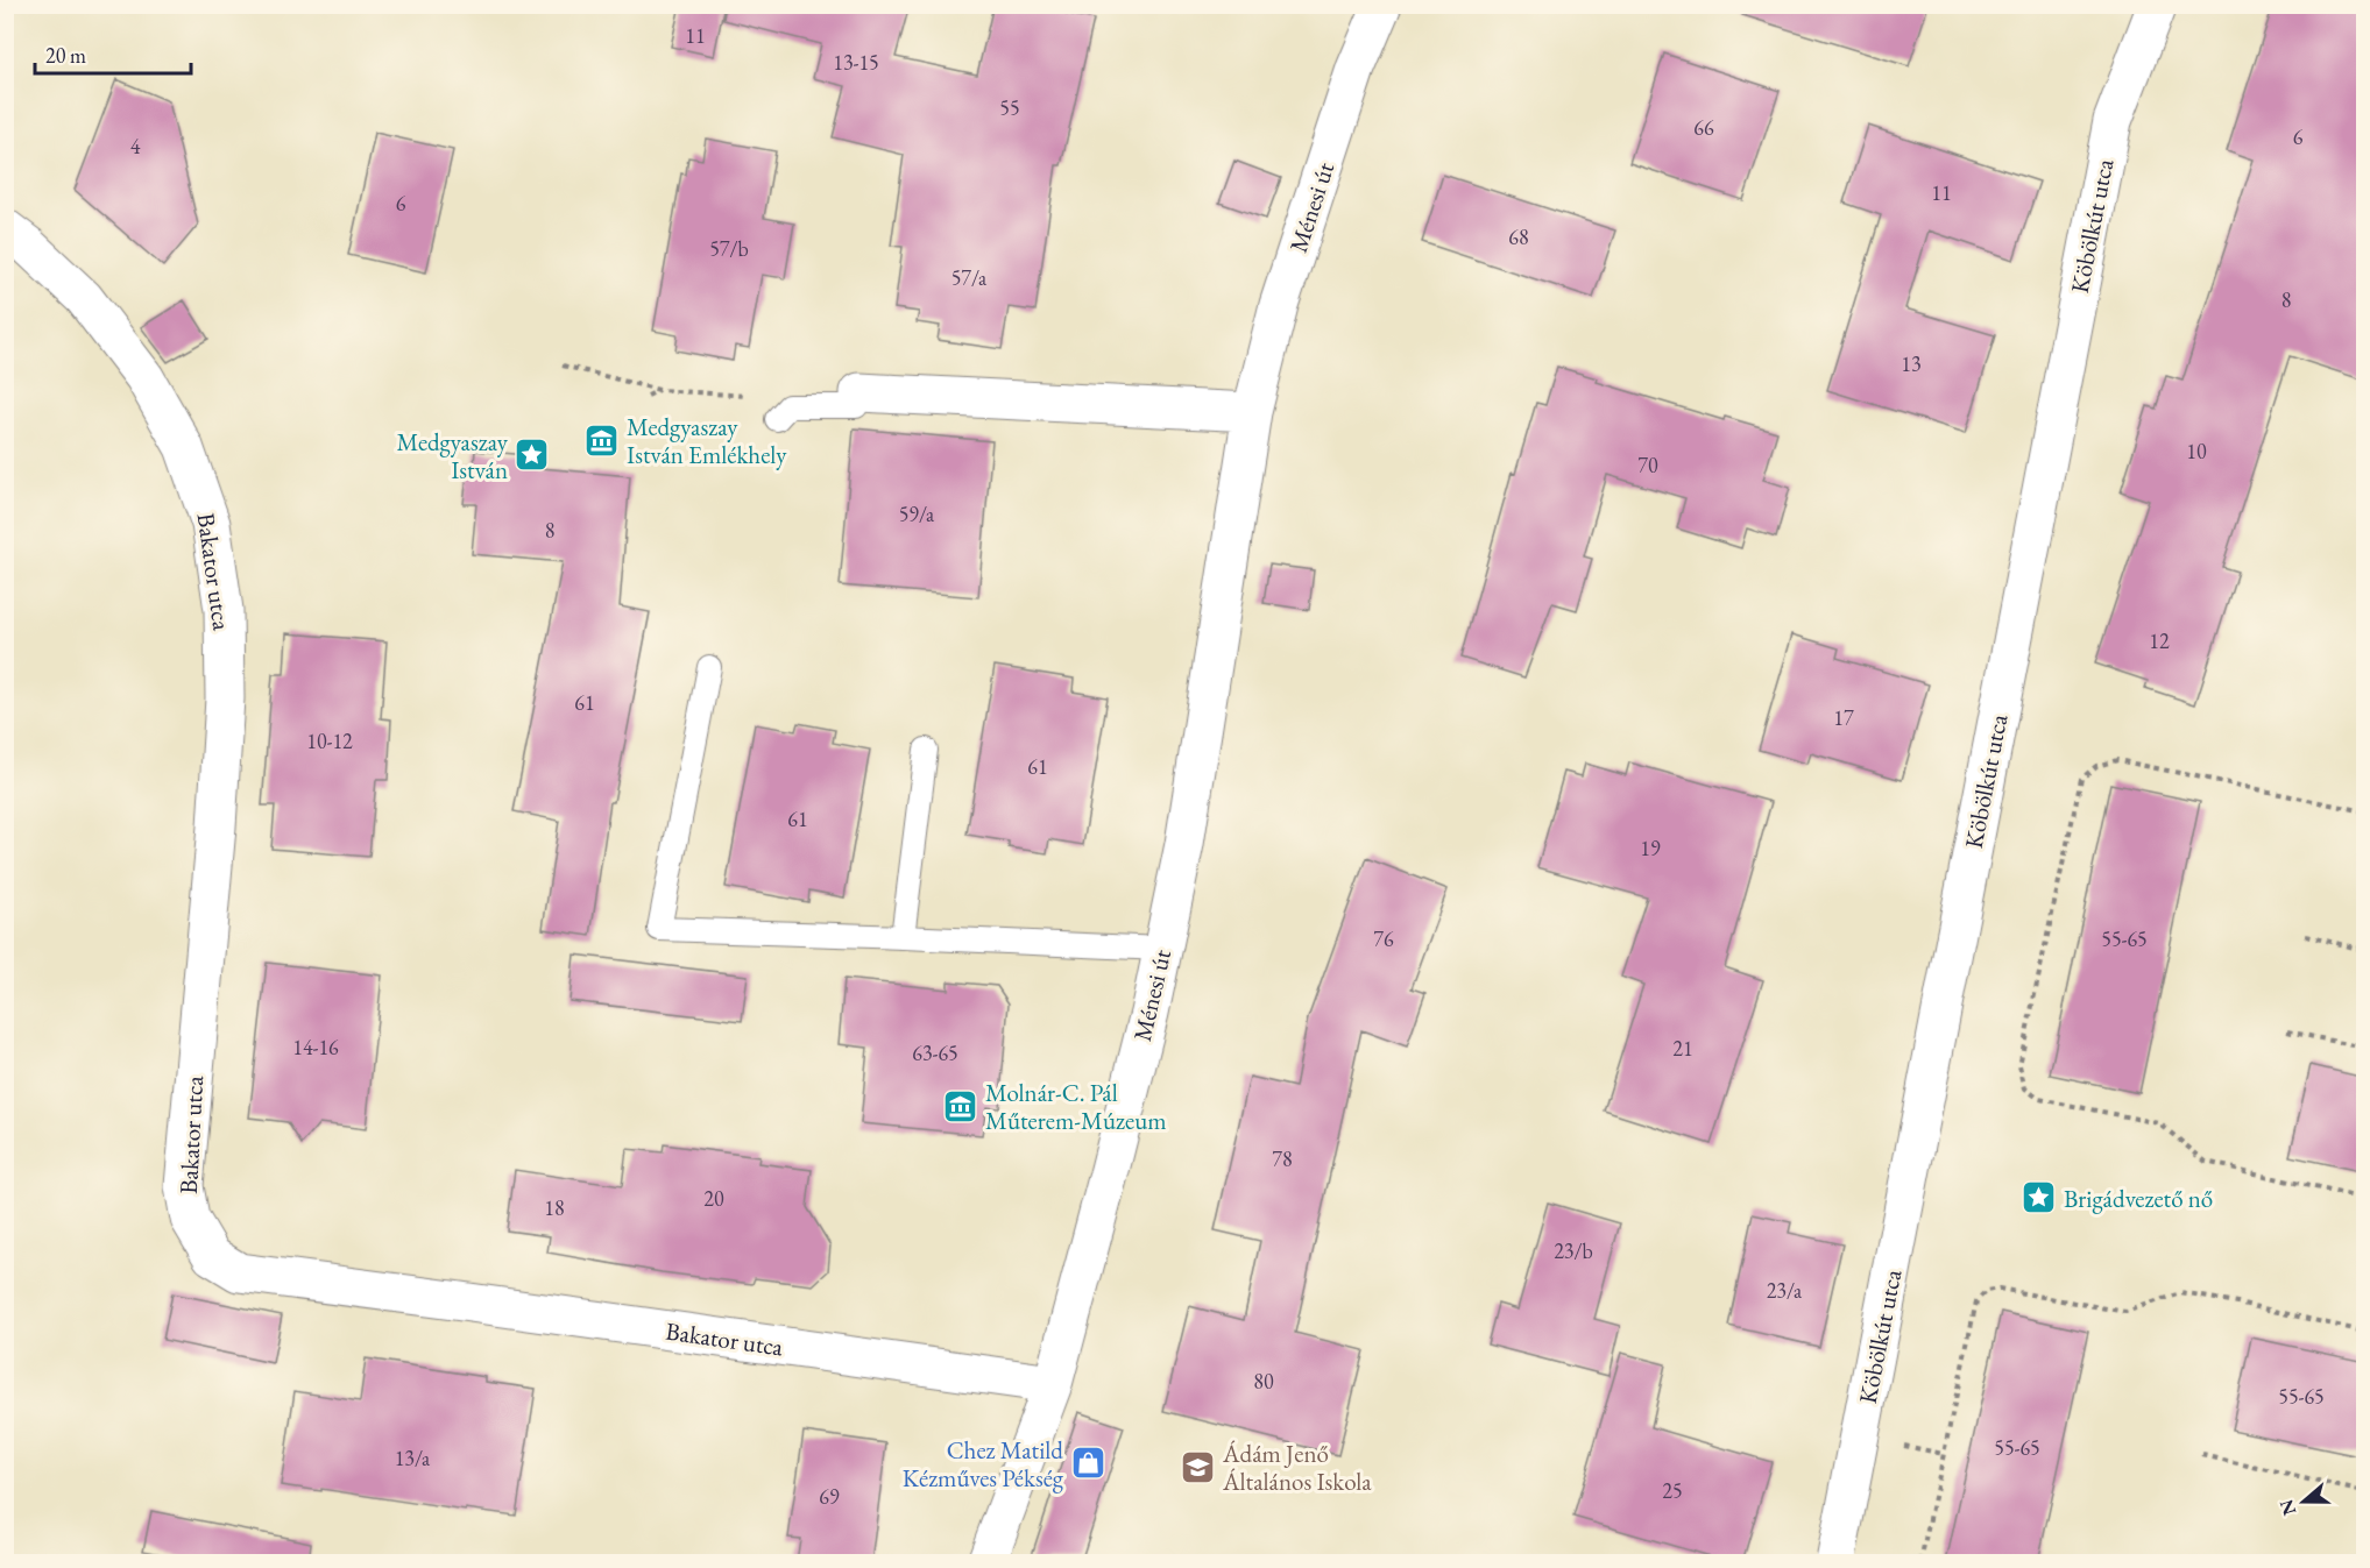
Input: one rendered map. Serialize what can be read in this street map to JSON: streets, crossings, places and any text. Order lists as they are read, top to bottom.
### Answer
{
  "streets": {
    "street": ["Ménesi út", "Köbölkút utca", "Bakator utca"]
  },
  "crossings": [
    ["Ménesi út", "Bakator utca"]
  ],
  "places": {
    "museum": ["Medgyaszay István Emlékhely", "Molnár-C. Pál Műterem-Múzeum"],
    "place": ["Medgyaszay István", "Brigádvezető nő"],
    "shop": ["Chez Matild Kézműves Pékség"],
    "school or university": ["Ádám Jenő Általános Iskola"]
  },
  "house_numbers": [
    "11",
    "13-15",
    "55",
    "66",
    "6",
    "4",
    "11",
    "6",
    "68",
    "57/b",
    "57/a",
    "8",
    "13",
    "10",
    "70",
    "59/a",
    "8",
    "12",
    "61",
    "17",
    "10-12",
    "61",
    "61",
    "19",
    "76",
    "55-65",
    "14-16",
    "21",
    "63-65",
    "78",
    "20",
    "18",
    "23/b",
    "23/a",
    "80",
    "55-65",
    "55-65",
    "13/a",
    "25",
    "69"
  ],
  "scale_bar": "20 m",
  "north": "left"
}
